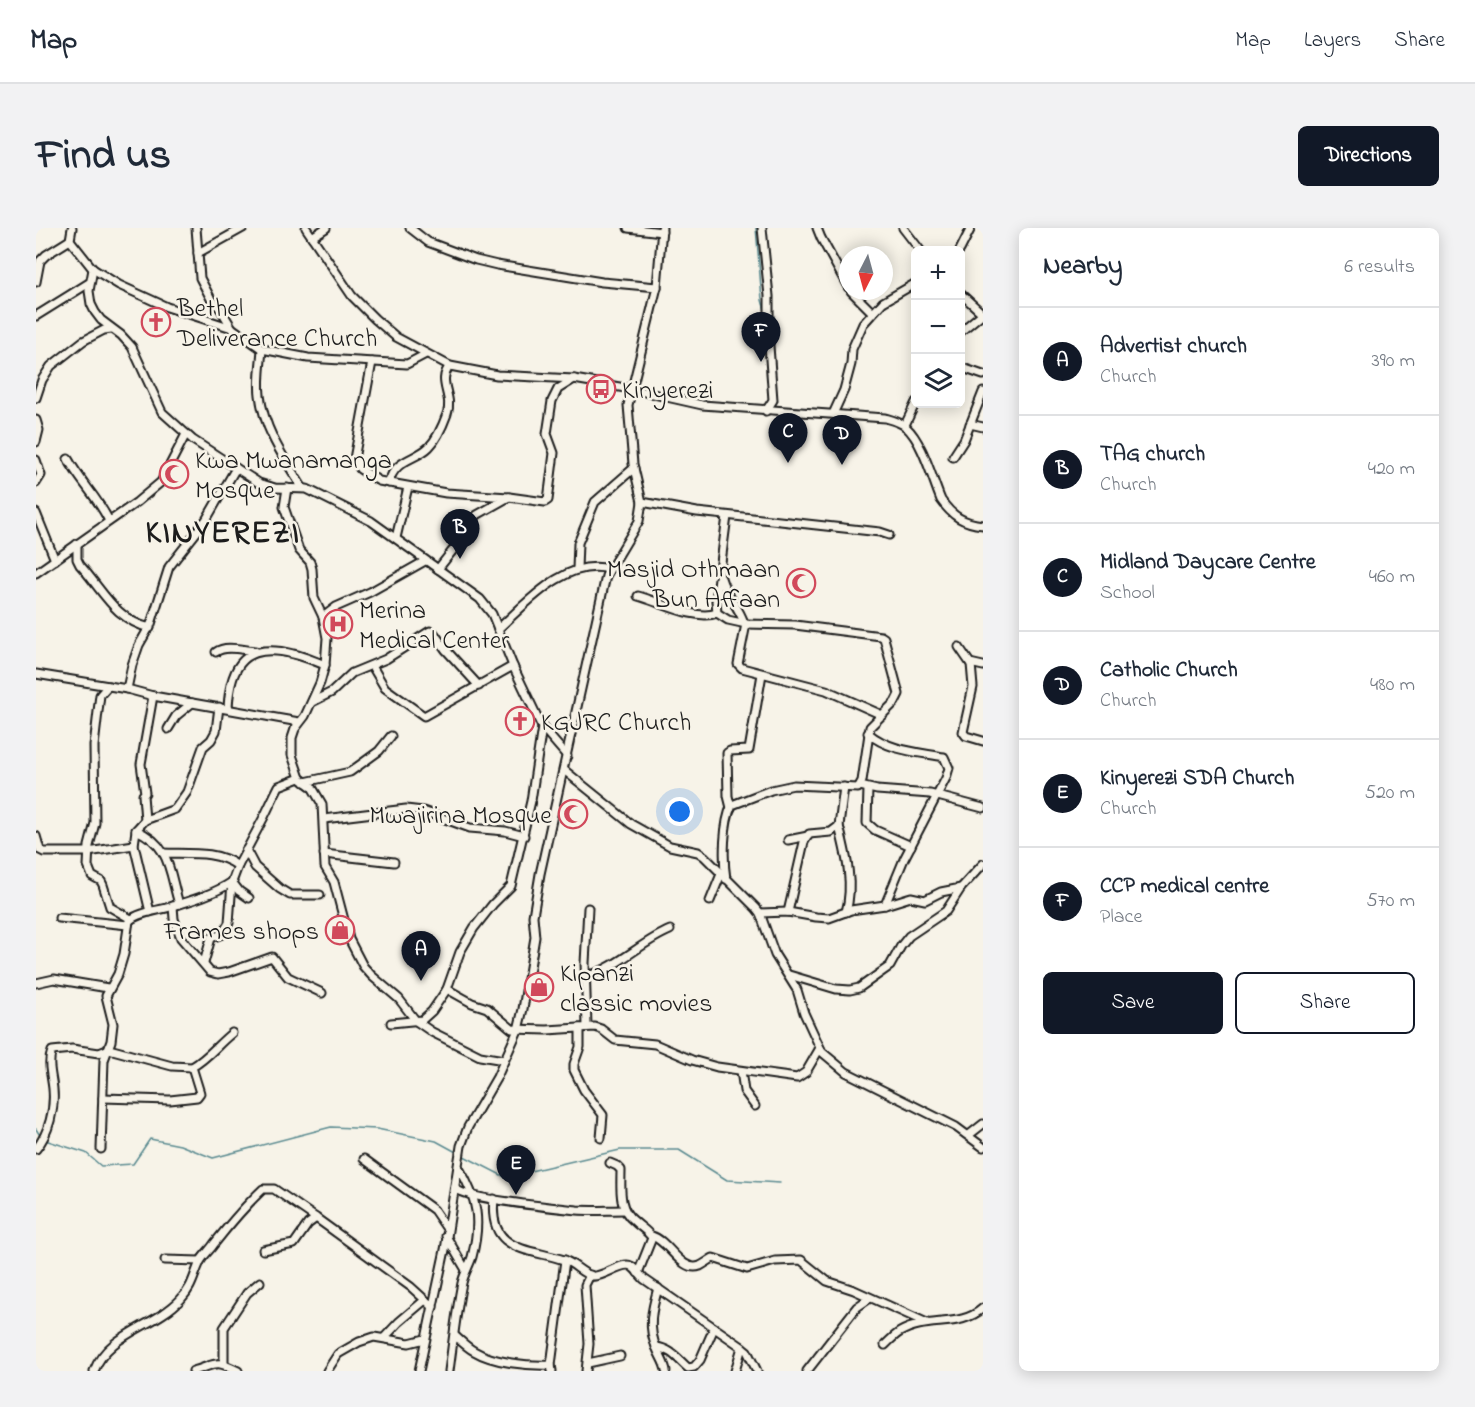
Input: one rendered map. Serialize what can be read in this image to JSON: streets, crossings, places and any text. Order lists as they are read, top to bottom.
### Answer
{
  "districts": ["KINYEREZI"],
  "places": {
    "church": ["Bethel Deliverance Church", "KGJRC Church"],
    "bus stop": ["Kinyerezi"],
    "mosque": ["Kwa Mwanamanga Mosque", "Masjid Othmaan Bun Affaan", "Mwajirina Mosque"],
    "hospital": ["Merina Medical Center"],
    "shop": ["Frames shops", "Kipanzi classic movies"]
  },
  "north": "bottom",
  "page": {
    "header": "Map",
    "nav": ["Map", "Layers", "Share"],
    "title": "Find us",
    "buttons": [
      "Directions",
      ["Save", "Share"]
    ],
    "heading": ["Nearby", "6 results"],
    "map_buttons": ["+", "−"],
    "list": [
      {
        "mark": "A",
        "name": "Advertist church",
        "note": "Church",
        "value": "390 m"
      },
      {
        "mark": "B",
        "name": "TAG church",
        "note": "Church",
        "value": "420 m"
      },
      {
        "mark": "C",
        "name": "Midland Daycare Centre",
        "note": "School",
        "value": "460 m"
      },
      {
        "mark": "D",
        "name": "Catholic Church",
        "note": "Church",
        "value": "480 m"
      },
      {
        "mark": "E",
        "name": "Kinyerezi SDA Church",
        "note": "Church",
        "value": "520 m"
      },
      {
        "mark": "F",
        "name": "CCP medical centre",
        "note": "Place",
        "value": "570 m"
      }
    ],
    "pins": [
      "F",
      "C",
      "D",
      "B",
      "A",
      "E"
    ]
  }
}
